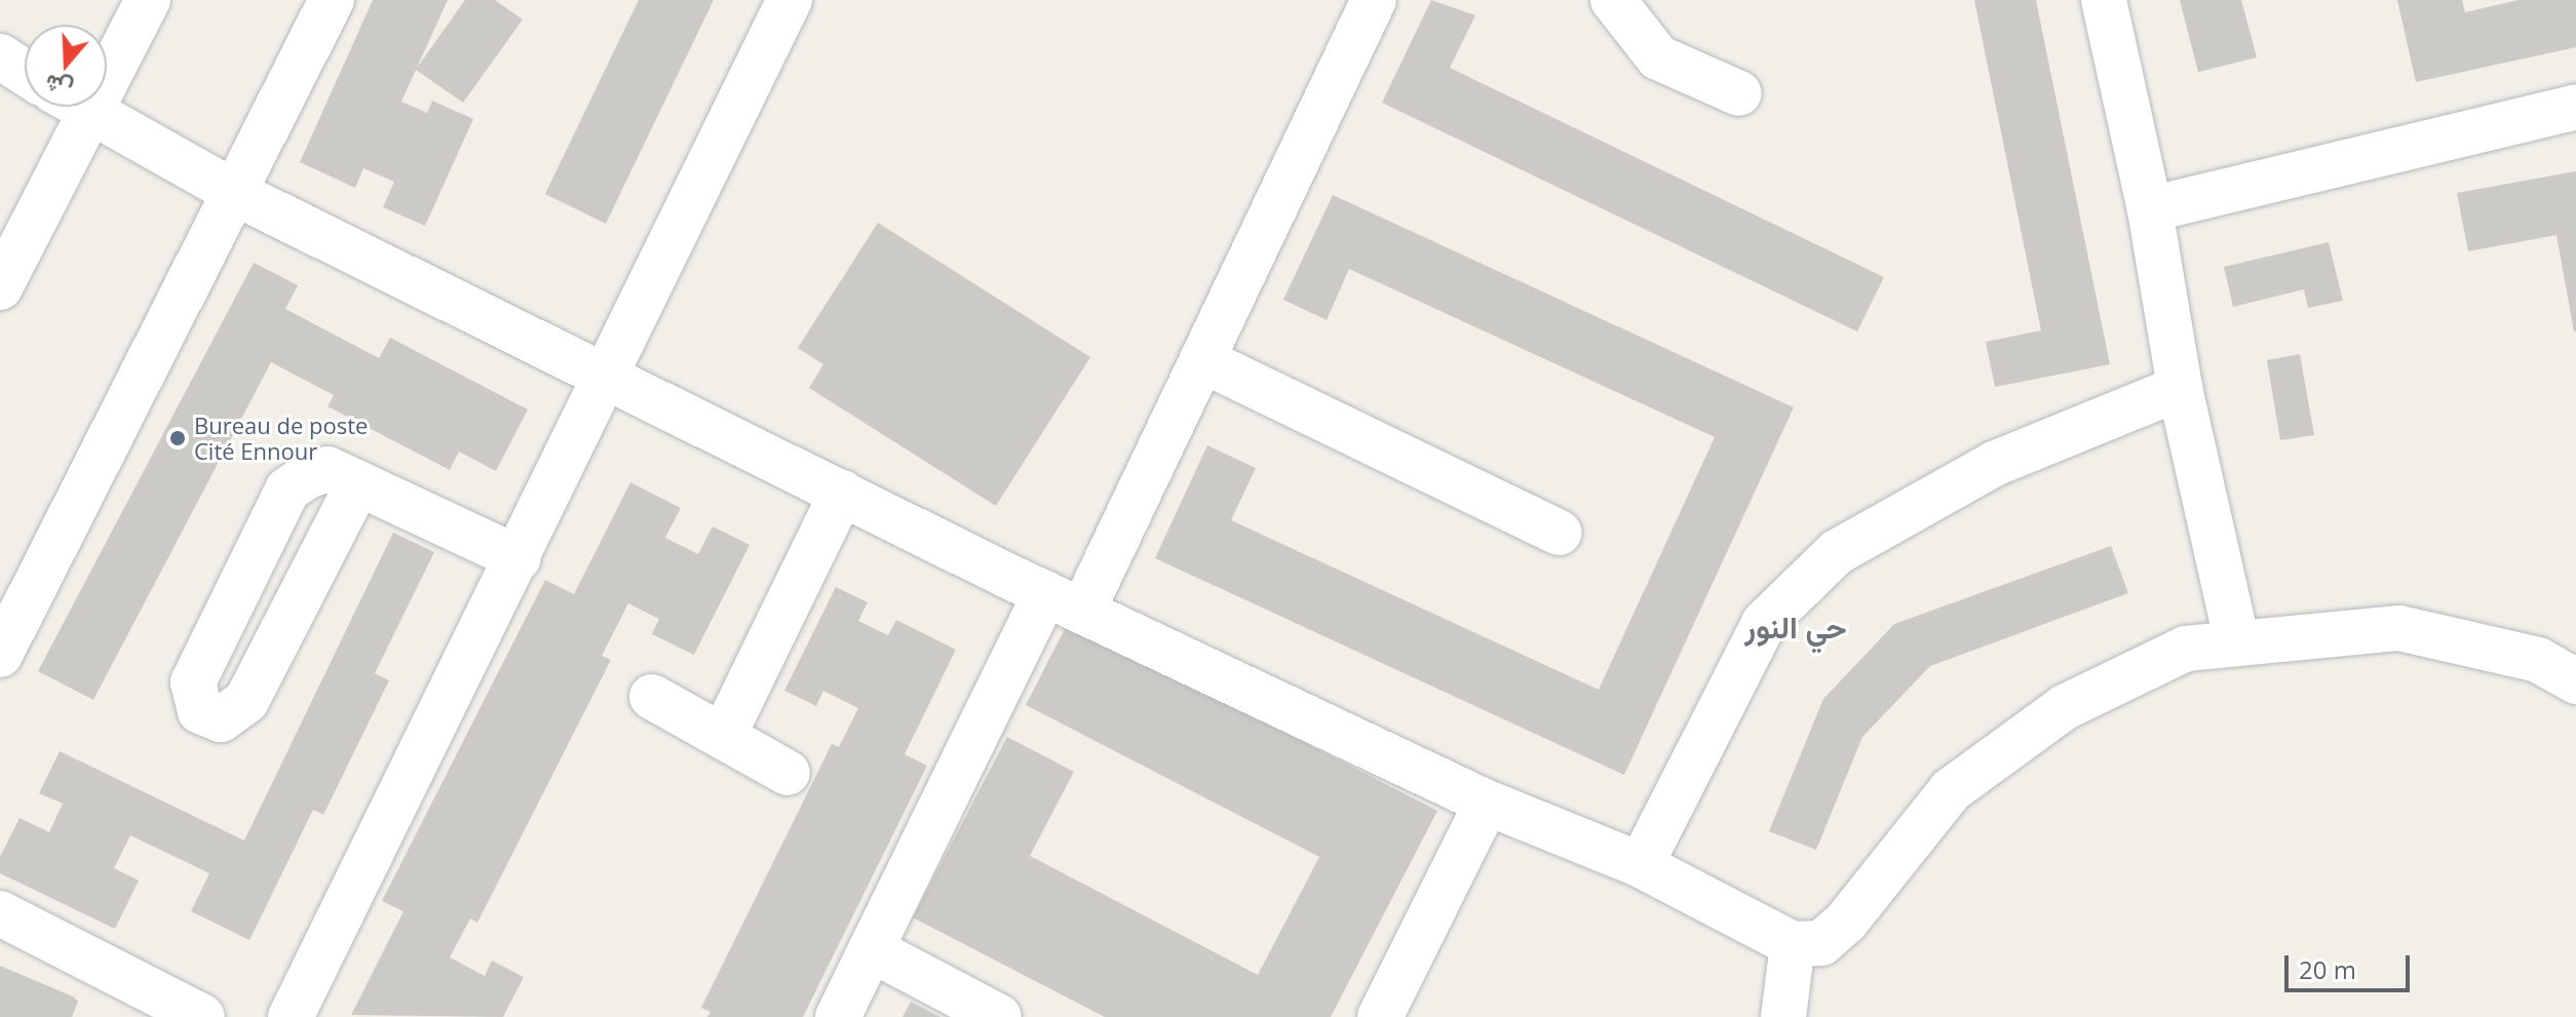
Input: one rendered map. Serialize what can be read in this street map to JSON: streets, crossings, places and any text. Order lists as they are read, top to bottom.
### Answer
{
  "districts": ["حي النور"],
  "places": ["Bureau de poste Cité Ennour"],
  "scale_bar": "20 m",
  "north": "bottom"
}
